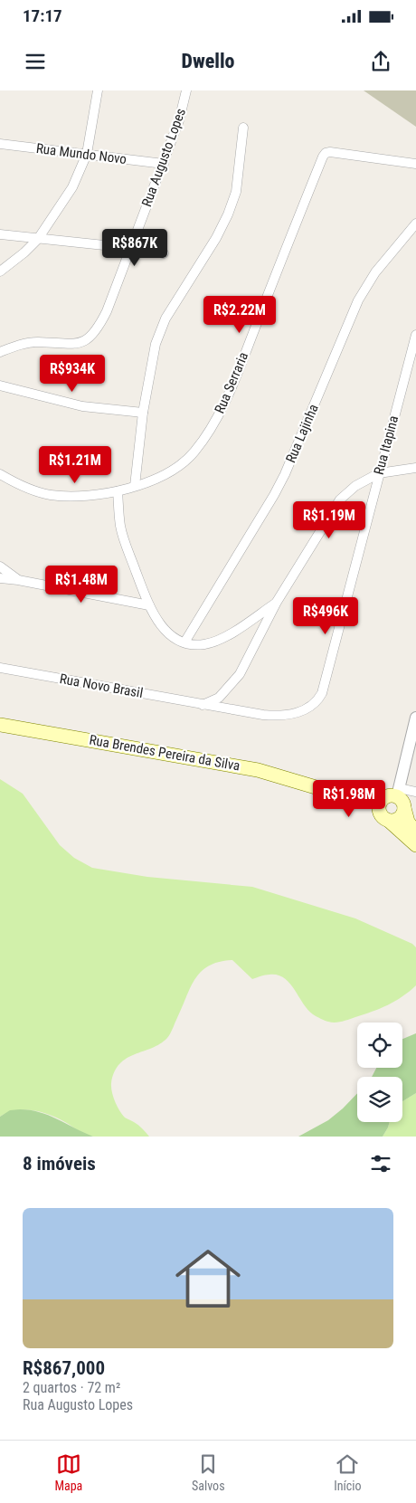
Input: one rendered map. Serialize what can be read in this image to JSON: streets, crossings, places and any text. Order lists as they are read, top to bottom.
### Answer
{
  "streets": {
    "main road": ["Rua Brendes Pereira da Silva"],
    "street": [
      "Rua Mundo Novo",
      "Rua Augusto Lopes",
      "Rua Serraria",
      "Rua Lajinha",
      "Rua Itapina",
      "Rua Novo Brasil"
    ]
  },
  "crossings": [
    ["Rua Mundo Novo", "Rua Augusto Lopes"],
    ["Rua Itapina", "Rua Novo Brasil"]
  ],
  "page": {
    "status": "17:17",
    "header": "Dwello",
    "price": [
      "R$867K",
      "R$2.22M",
      "R$934K",
      "R$1.21M",
      "R$1.19M",
      "R$1.48M",
      "R$496K",
      "R$1.98M"
    ],
    "heading": "8 imóveis",
    "list": [
      {
        "name": "R$867,000",
        "note": "2 quartos · 72 m² · Rua Augusto Lopes"
      }
    ],
    "tabs": ["Mapa", "Salvos", "Início"]
  }
}
